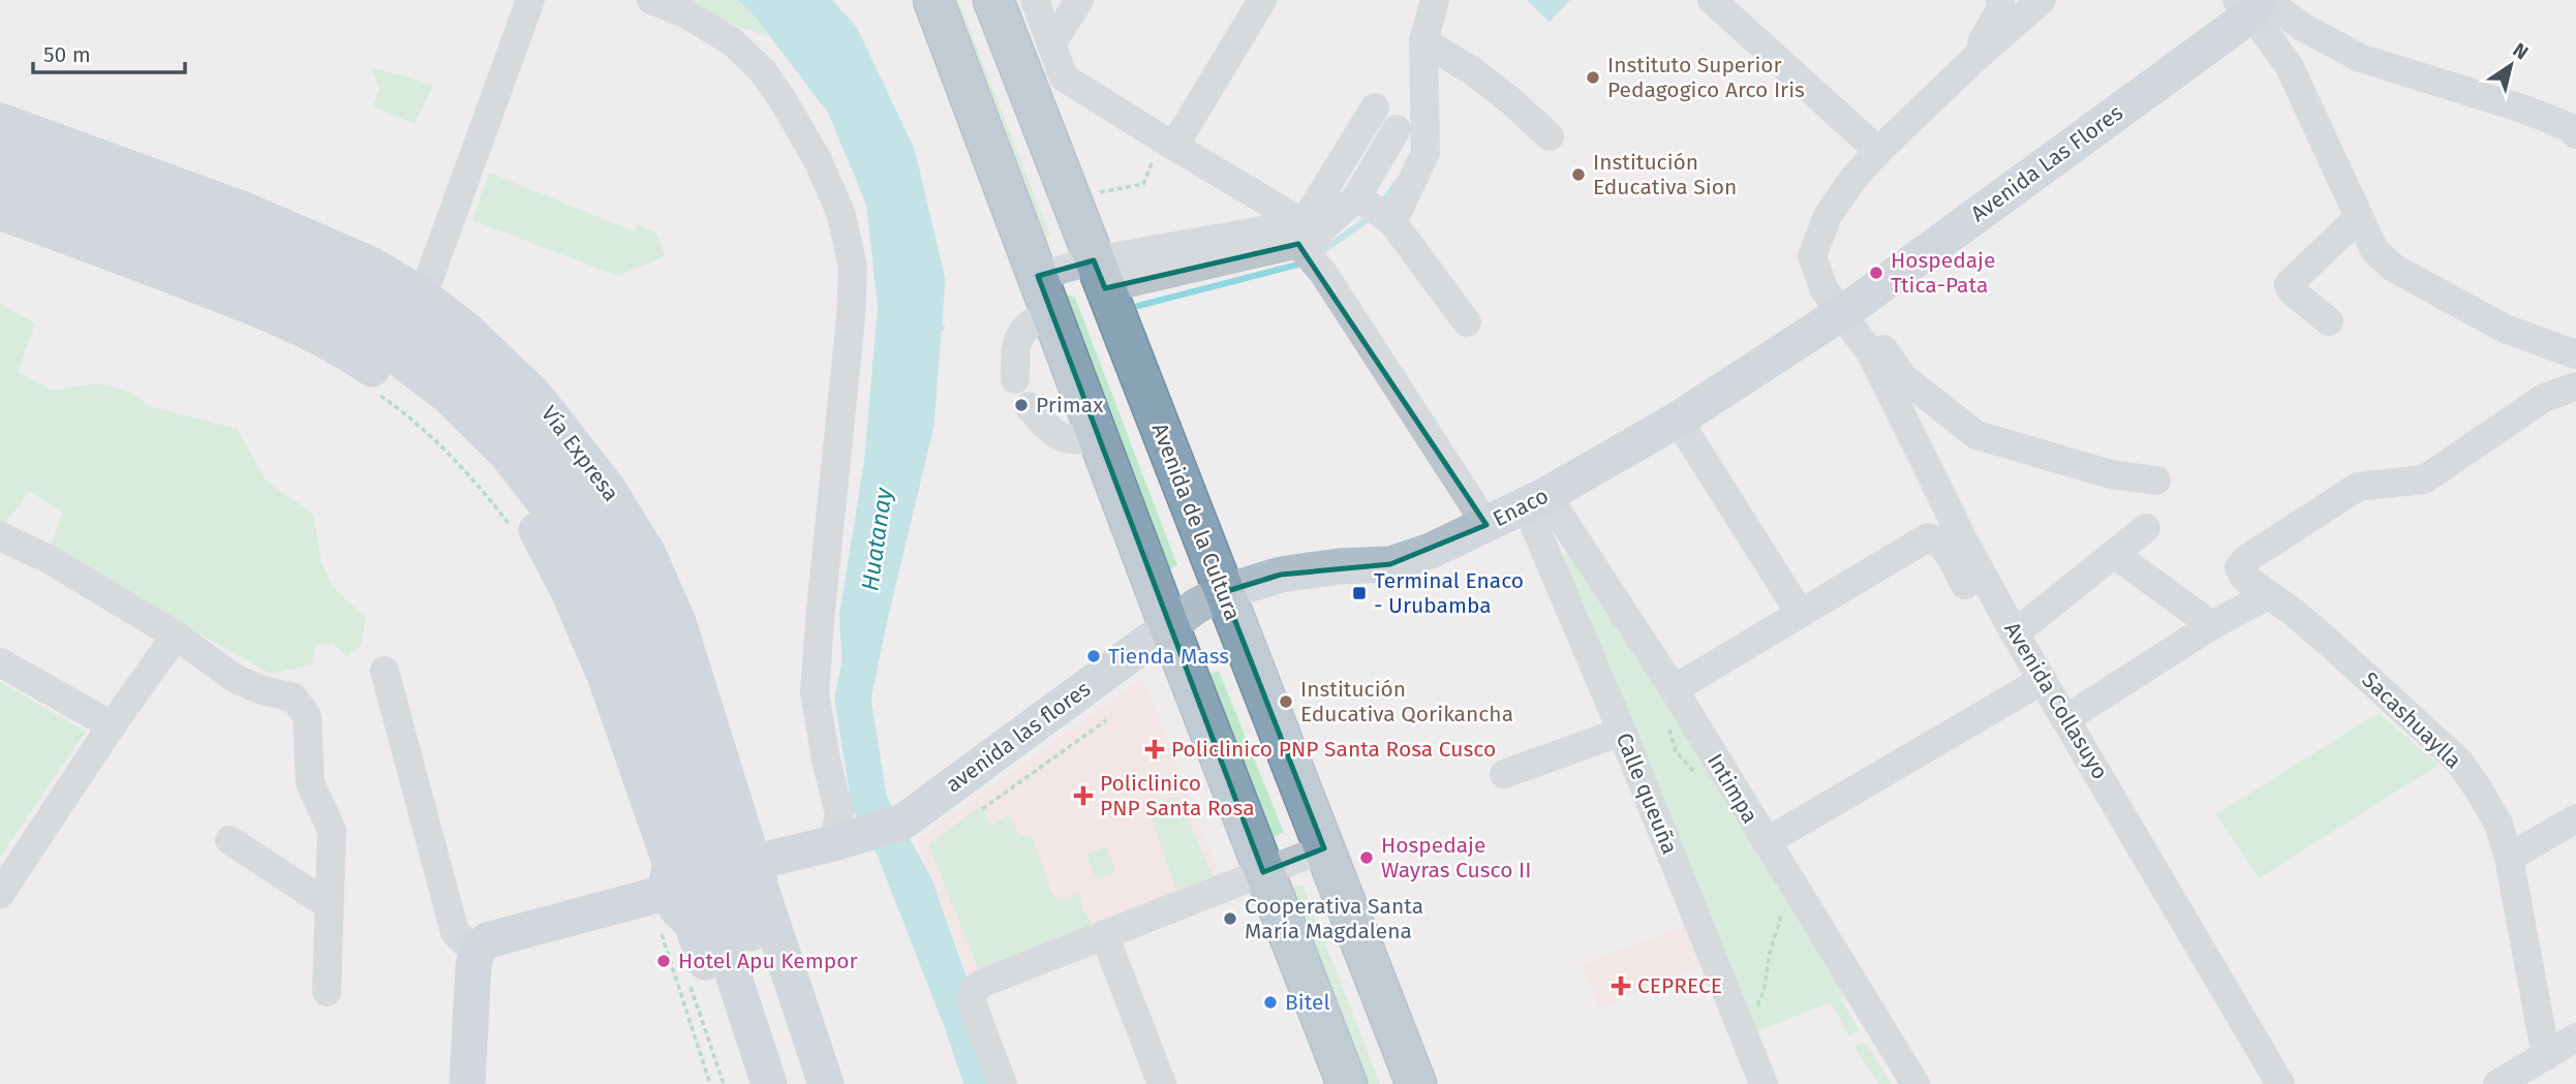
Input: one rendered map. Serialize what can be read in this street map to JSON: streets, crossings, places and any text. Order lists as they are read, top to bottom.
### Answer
{
  "streets": {
    "highway": ["Avenida de la Cultura"],
    "main road": [
      "Avenida Las Flores",
      "Vía Expresa",
      "Enaco",
      "avenida las flores"
    ],
    "street": [
      "Avenida Collasuyo",
      "Sacashuaylla",
      "Intimpa",
      "Calle queuña"
    ]
  },
  "crossings": [
    ["Avenida Las Flores", "Enaco"],
    ["Avenida Las Flores", "Avenida Collasuyo"],
    ["Vía Expresa", "avenida las flores"],
    ["Enaco", "Avenida de la Cultura"],
    ["Enaco", "Avenida Collasuyo"],
    ["Enaco", "avenida las flores"],
    ["Enaco", "Intimpa"],
    ["Enaco", "Calle queuña"],
    ["Intimpa", "Calle queuña"]
  ],
  "water": ["Huatanay"],
  "places": {
    "other": [
      "Instituto Superior Pedagogico Arco Iris",
      "Institución Educativa Sion",
      "Hospedaje Ttica-Pata",
      "Primax",
      "Tienda Mass",
      "Institución Educativa Qorikancha",
      "Hospedaje Wayras Cusco II",
      "Cooperativa Santa María Magdalena",
      "Hotel Apu Kempor",
      "Bitel"
    ],
    "transit": ["Terminal Enaco - Urubamba"],
    "health": ["Policlinico PNP Santa Rosa Cusco", "Policlinico PNP Santa Rosa", "CEPRECE"]
  },
  "scale_bar": "50 m",
  "north": "top right"
}
